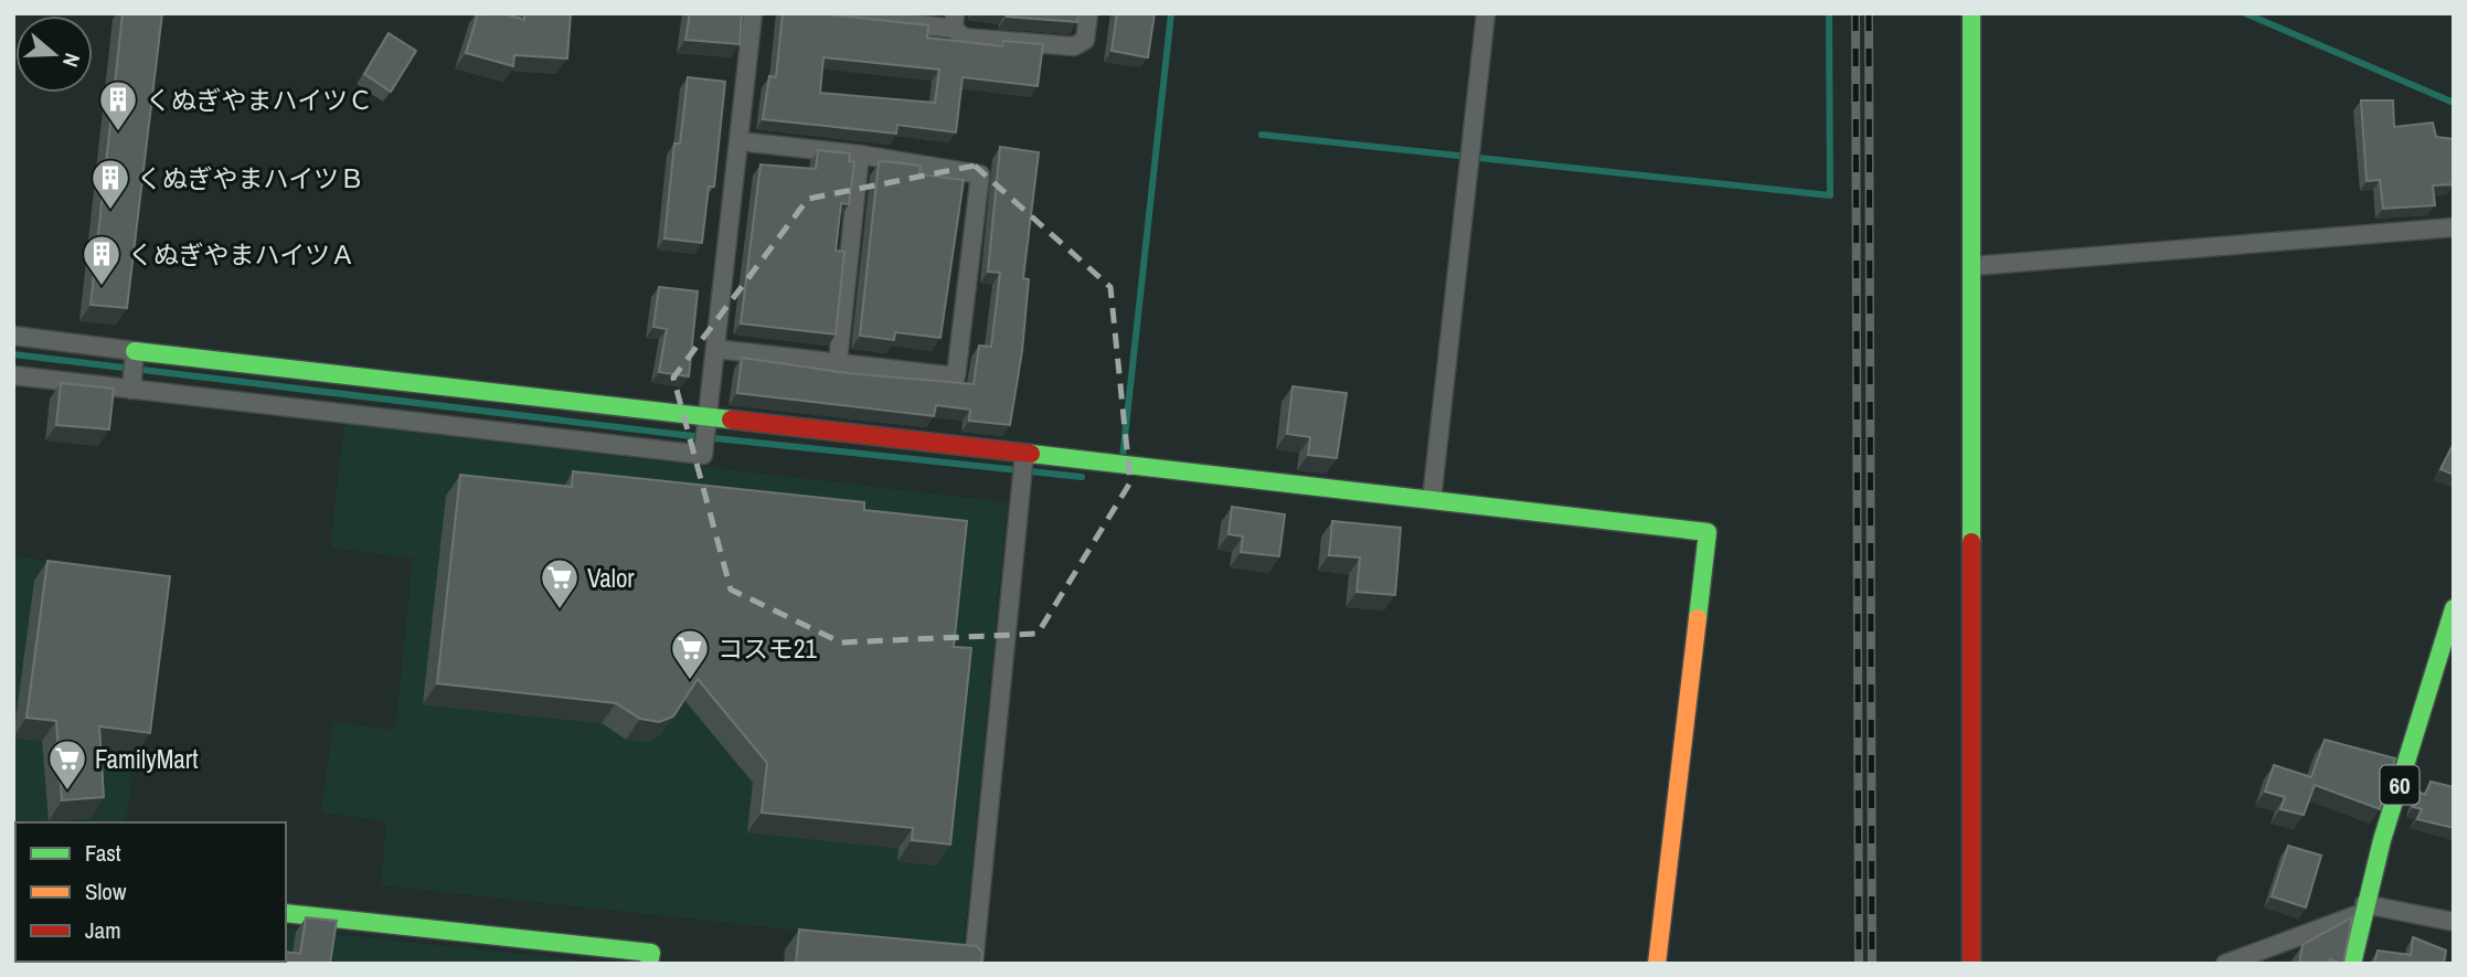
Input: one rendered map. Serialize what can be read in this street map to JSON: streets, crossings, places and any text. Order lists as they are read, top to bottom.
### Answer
{
  "streets": {
    "street": ["60"]
  },
  "places": {
    "building": ["くぬぎやまハイツＣ", "くぬぎやまハイツＢ", "くぬぎやまハイツＡ"],
    "supermarket": ["Valor", "コスモ21", "FamilyMart"]
  },
  "legend": ["Fast", "Slow", "Jam"],
  "north": "right"
}
